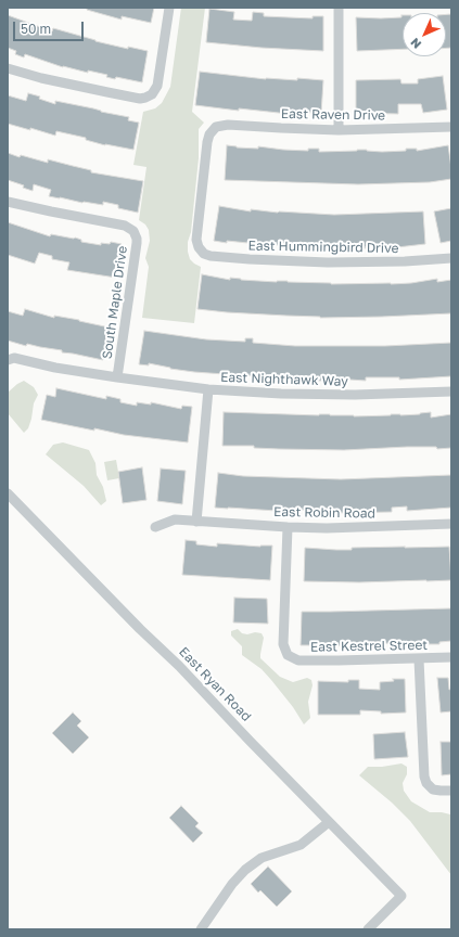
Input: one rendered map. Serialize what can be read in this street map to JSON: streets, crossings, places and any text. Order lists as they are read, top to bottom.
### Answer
{
  "streets": {
    "street": [
      "East Raven Drive",
      "East Hummingbird Drive",
      "South Maple Drive",
      "East Nighthawk Way",
      "East Robin Road",
      "East Kestrel Street",
      "East Ryan Road"
    ]
  },
  "crossings": [
    ["East Raven Drive", "East Hummingbird Drive"],
    ["South Maple Drive", "East Nighthawk Way"],
    ["East Robin Road", "East Kestrel Street"]
  ],
  "scale_bar": "50 m",
  "north": "bottom left"
}
